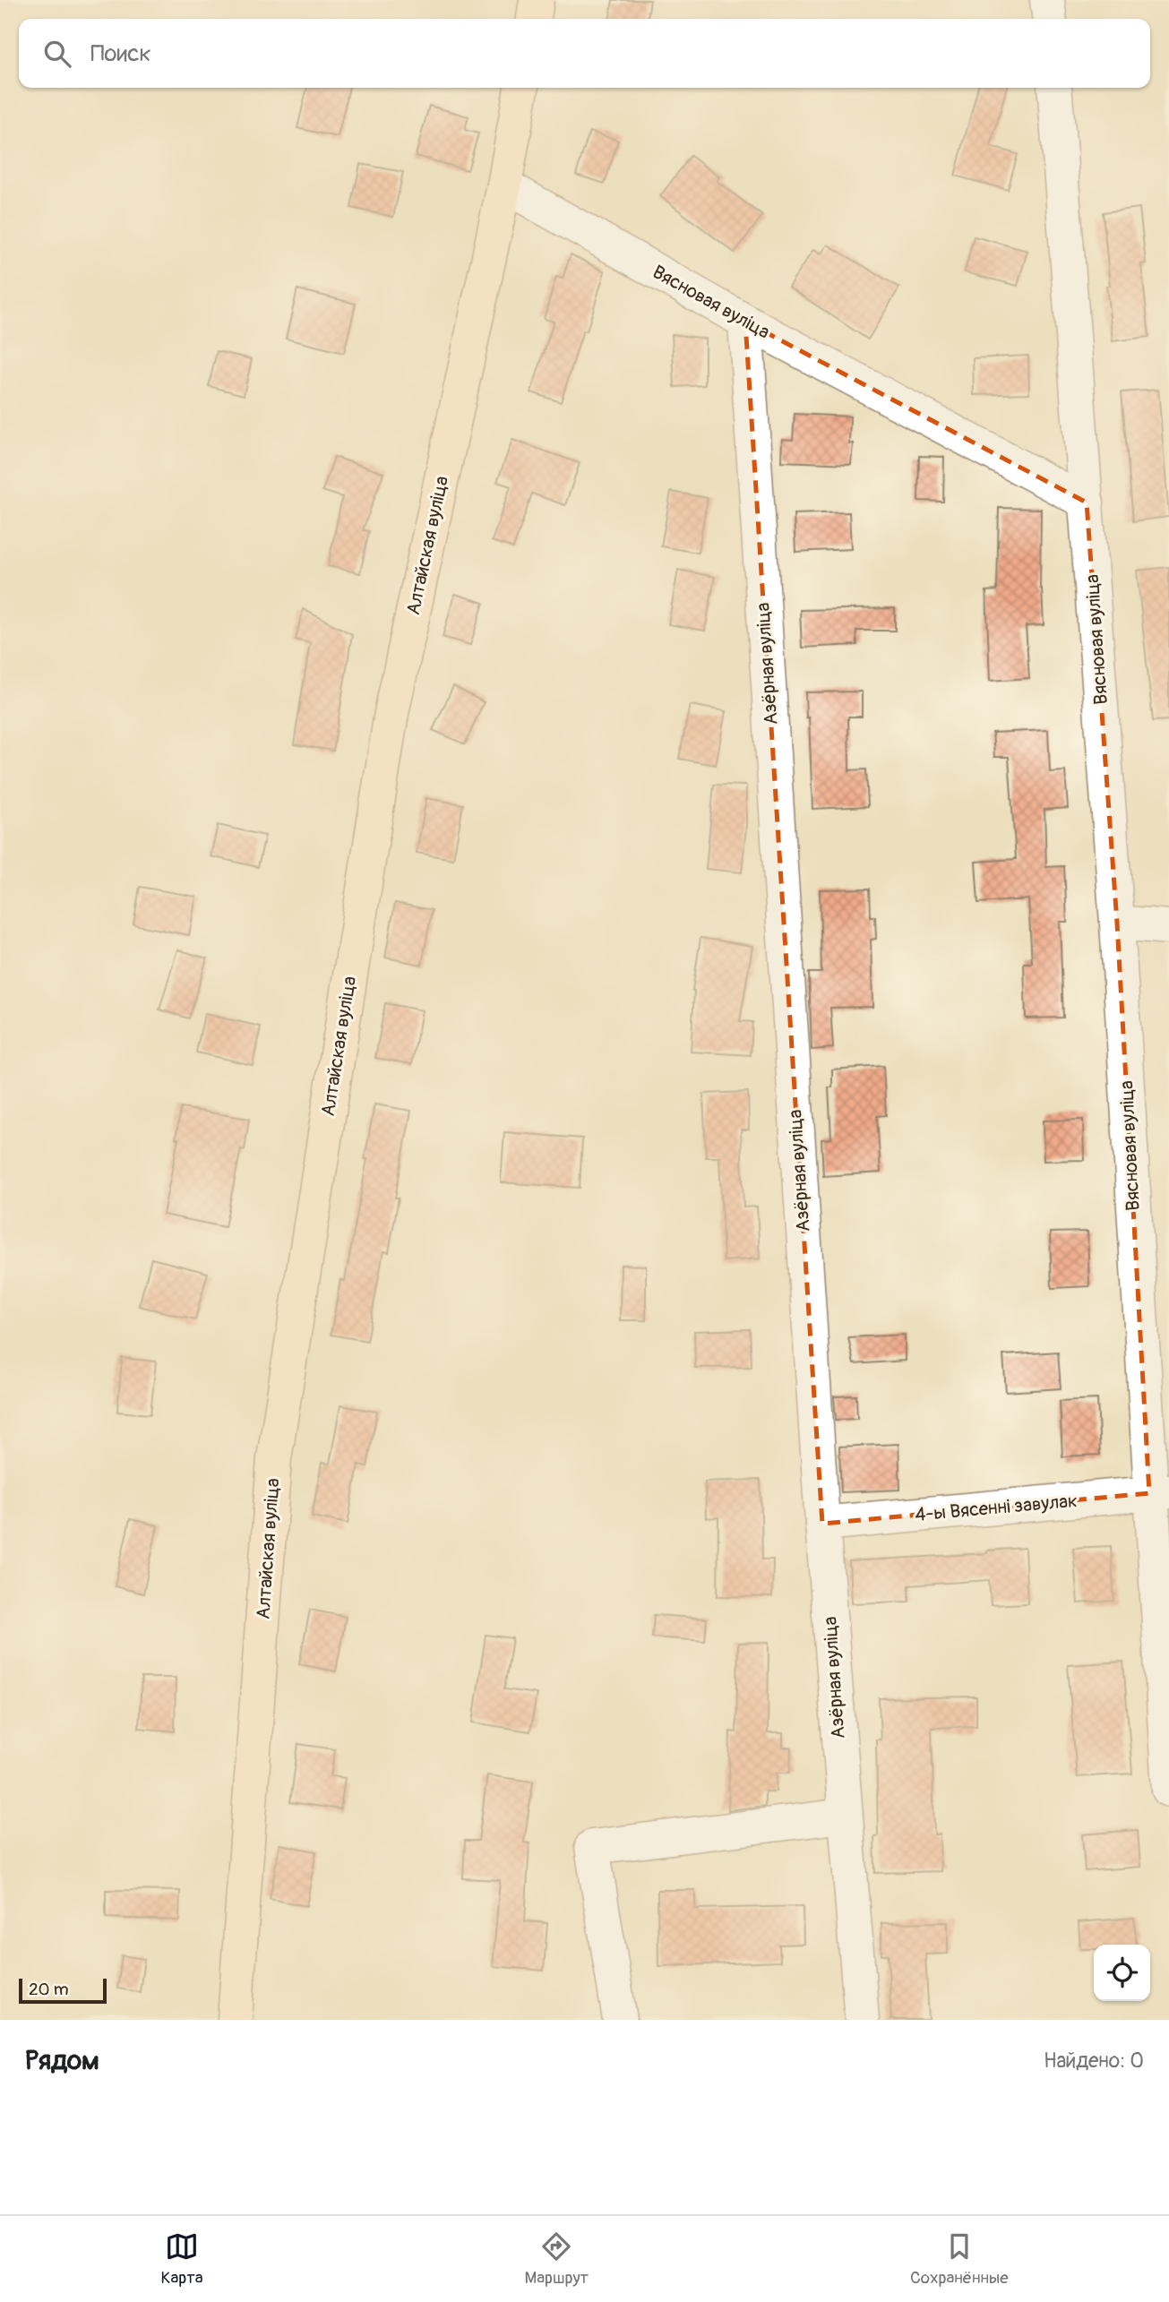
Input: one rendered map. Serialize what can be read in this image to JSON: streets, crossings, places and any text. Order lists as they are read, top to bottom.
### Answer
{
  "streets": {
    "main road": ["Алтайская вуліца"],
    "street": ["Вясновая вуліца", "Азёрная вуліца", "4-ы Вясенні завулак"]
  },
  "crossings": [
    ["Вясновая вуліца", "Алтайская вуліца"],
    ["Вясновая вуліца", "Азёрная вуліца"],
    ["Вясновая вуліца", "4-ы Вясенні завулак"],
    ["Азёрная вуліца", "4-ы Вясенні завулак"]
  ],
  "scale_bar": "20 m",
  "page": {
    "search": "Поиск",
    "scale": "20 m",
    "heading": ["Рядом", "Найдено: 0"],
    "nav": ["Карта", "Маршрут", "Сохранённые"]
  }
}
